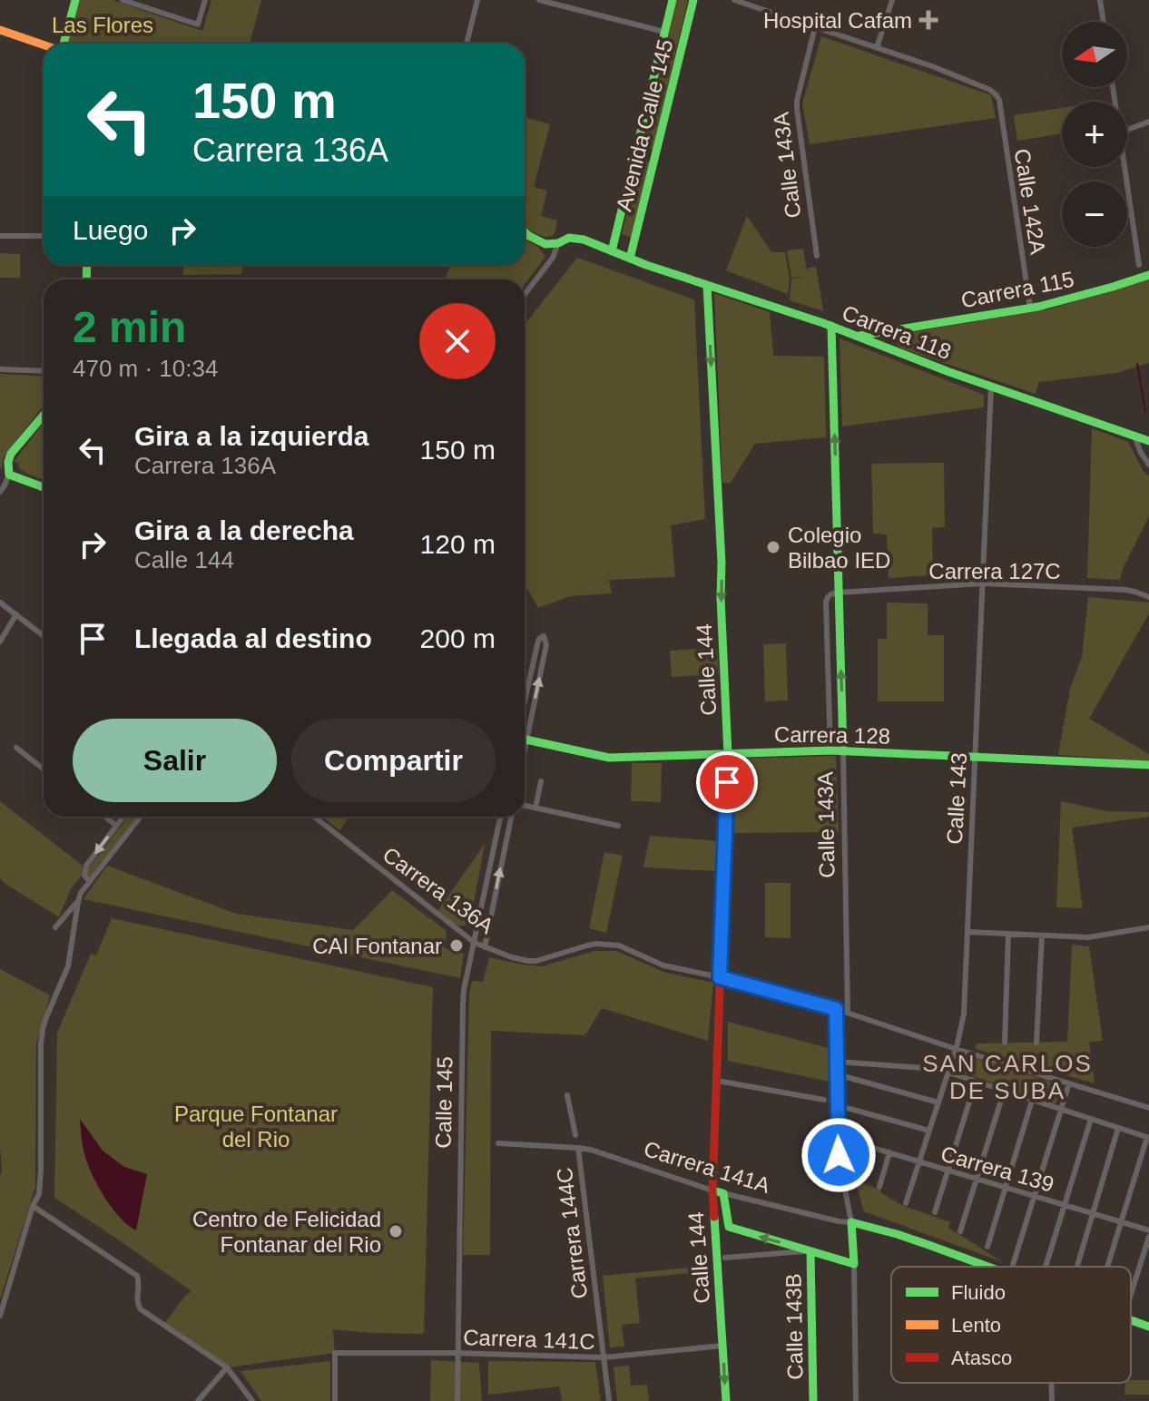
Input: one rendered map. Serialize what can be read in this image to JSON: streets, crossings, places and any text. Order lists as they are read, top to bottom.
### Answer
{
  "streets": {
    "street": [
      "Avenida Calle 145",
      "Calle 143A",
      "Calle 142A",
      "Carrera 115",
      "Carrera 118",
      "Carrera 127C",
      "Calle 144",
      "Carrera 128",
      "Calle 143",
      "Carrera 136A",
      "Calle 145",
      "Carrera 141A",
      "Carrera 139",
      "Carrera 144C",
      "Calle 143B",
      "Carrera 141C"
    ]
  },
  "crossings": [
    ["Avenida Calle 145", "Carrera 118"],
    ["Calle 143A", "Carrera 118"],
    ["Calle 143A", "Carrera 127C"],
    ["Calle 143A", "Carrera 128"],
    ["Calle 143A", "Carrera 136A"],
    ["Calle 142A", "Carrera 115"],
    ["Carrera 115", "Carrera 118"],
    ["Carrera 118", "Calle 144"],
    ["Carrera 118", "Calle 143"],
    ["Carrera 127C", "Calle 143"],
    ["Calle 144", "Carrera 128"],
    ["Calle 144", "Carrera 136A"],
    ["Calle 144", "Carrera 141A"],
    ["Calle 144", "Carrera 141C"],
    ["Carrera 128", "Calle 143"],
    ["Calle 143", "Carrera 136A"],
    ["Calle 143", "Carrera 139"],
    ["Carrera 136A", "Calle 145"],
    ["Calle 145", "Carrera 141C"],
    ["Carrera 141A", "Carrera 144C"],
    ["Carrera 144C", "Carrera 141C"]
  ],
  "one_way": ["Calle 144"],
  "districts": ["SAN CARLOS DE SUBA"],
  "parks": ["Las Flores", "Parque Fontanar del Rio"],
  "places": {
    "health": ["Hospital Cafam"],
    "other": ["Colegio Bilbao IED", "CAI Fontanar", "Centro de Felicidad Fontanar del Rio"]
  },
  "legend": ["Fluido", "Lento", "Atasco"],
  "north": "left",
  "page": {
    "map_buttons": ["+", "−"],
    "turn": ["150 m", "Carrera 136A"],
    "then": "Luego",
    "heading": ["2 min", "470 m · 10:34"],
    "list": [
      {
        "name": "Gira a la izquierda",
        "note": "Carrera 136A",
        "value": "150 m"
      },
      {
        "name": "Gira a la derecha",
        "note": "Calle 144",
        "value": "120 m"
      },
      {
        "name": "Llegada al destino",
        "value": "200 m"
      }
    ],
    "buttons": ["Salir", "Compartir"]
  }
}
